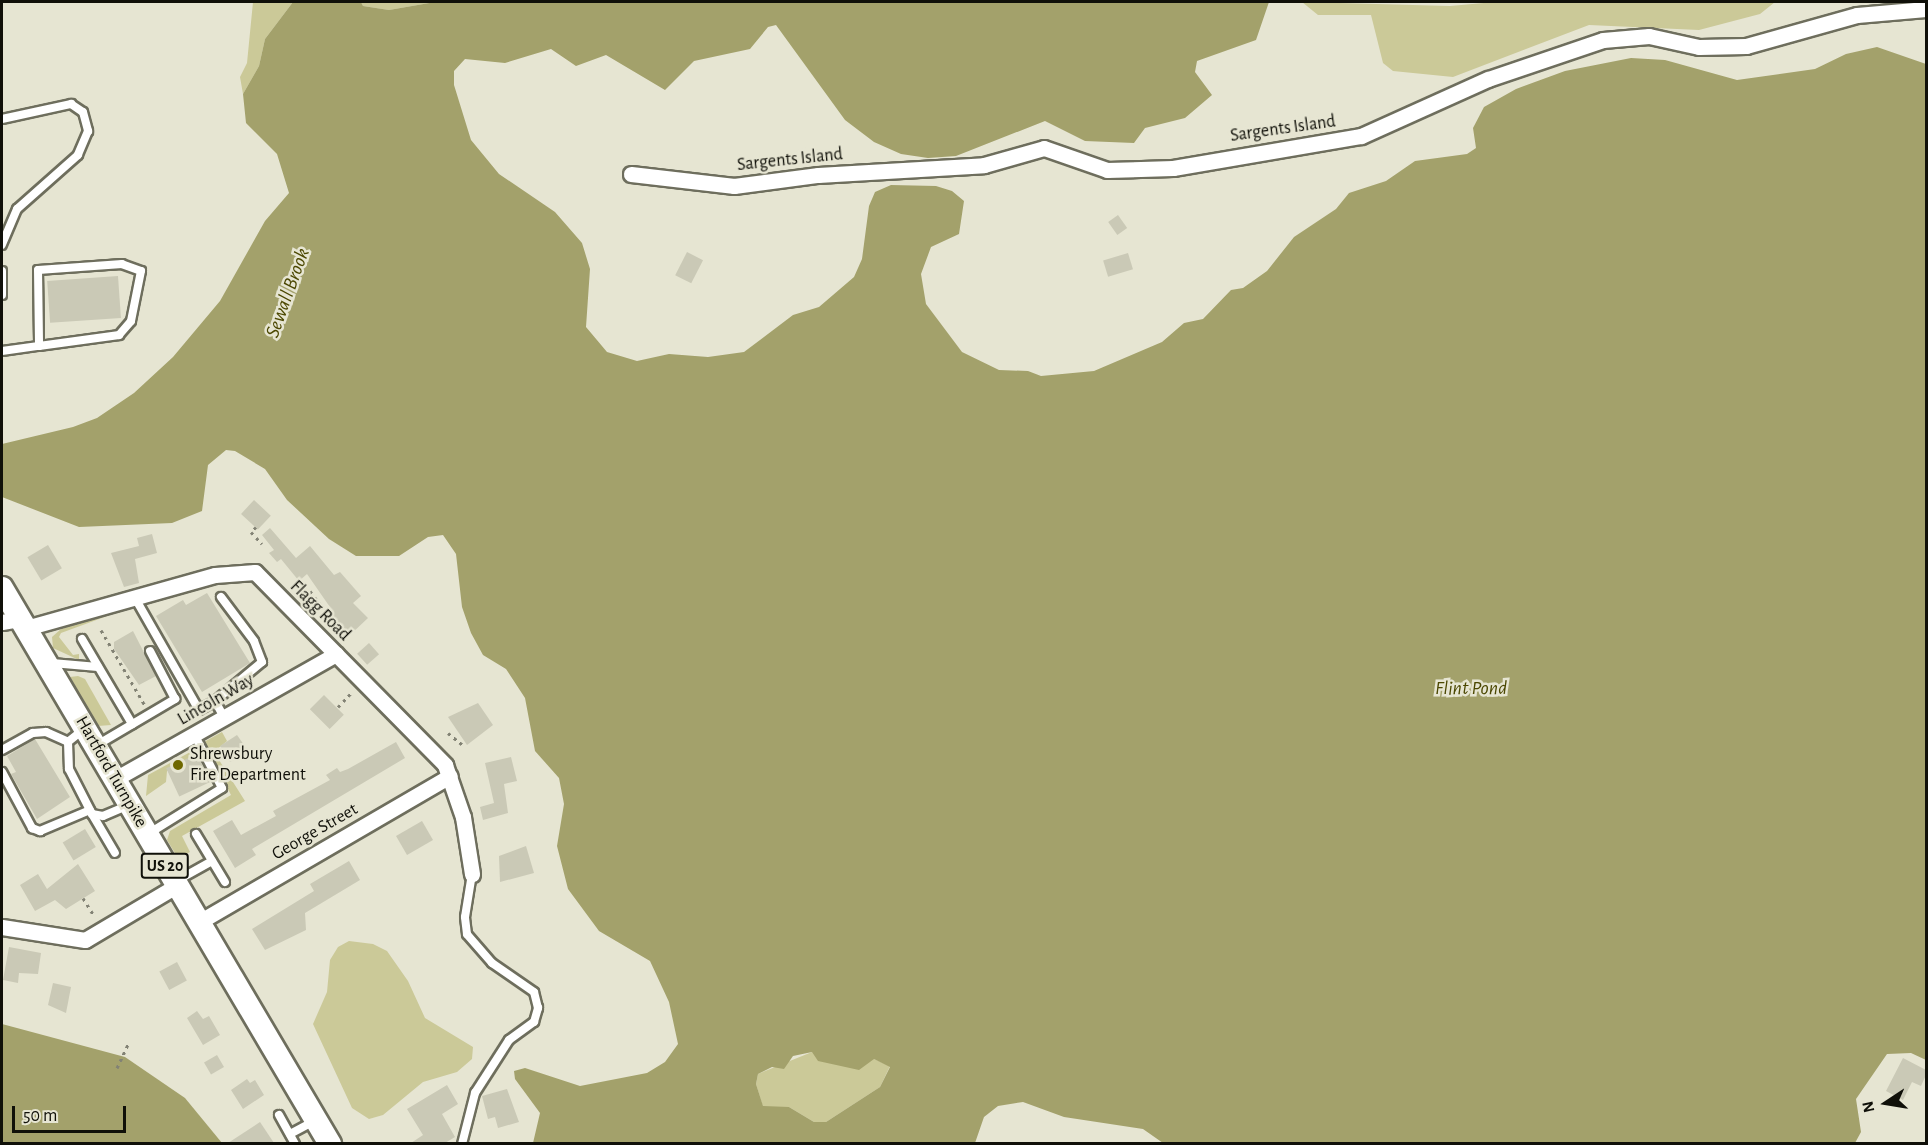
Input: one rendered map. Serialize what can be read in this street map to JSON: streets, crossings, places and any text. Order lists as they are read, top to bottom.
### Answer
{
  "streets": {
    "main road": ["Hartford Turnpike", "US 20"],
    "street": [
      "Sargents Island",
      "Flagg Road",
      "Lincoln Way",
      "George Street"
    ]
  },
  "crossings": [
    ["Flagg Road", "Lincoln Way"],
    ["Flagg Road", "Hartford Turnpike"],
    ["Flagg Road", "George Street"],
    ["Lincoln Way", "Hartford Turnpike"],
    ["Hartford Turnpike", "George Street"]
  ],
  "water": ["Sewall Brook", "Flint Pond"],
  "places": ["Shrewsbury Fire Department"],
  "scale_bar": "50 m",
  "north": "left"
}
